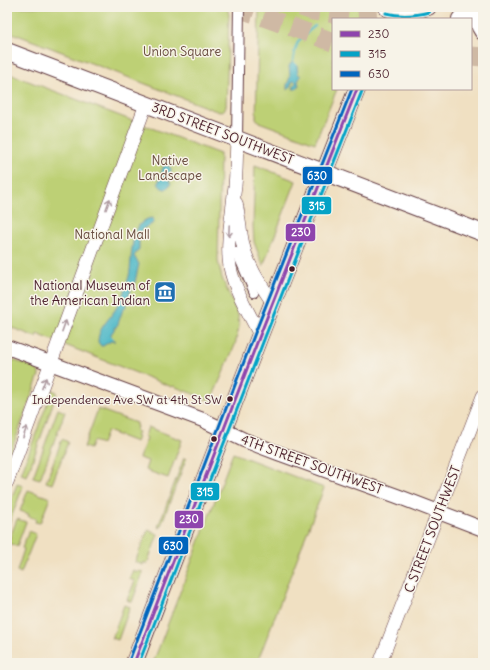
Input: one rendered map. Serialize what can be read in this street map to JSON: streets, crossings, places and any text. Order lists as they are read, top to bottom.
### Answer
{
  "streets": {
    "main road": ["3RD STREET SOUTHWEST", "4TH STREET SOUTHWEST"],
    "street": ["C STREET SOUTHWEST"]
  },
  "crossings": [
    ["4TH STREET SOUTHWEST", "C STREET SOUTHWEST"]
  ],
  "parks": ["Union Square", "Native Landscape", "National Mall"],
  "places": {
    "museum": ["National Museum of the American Indian"],
    "other": ["Independence Ave SW at 4th St SW"]
  },
  "lines": ["transit line 315", "transit line 230", "transit line 630"],
  "legend": ["230", "315", "630"]
}
